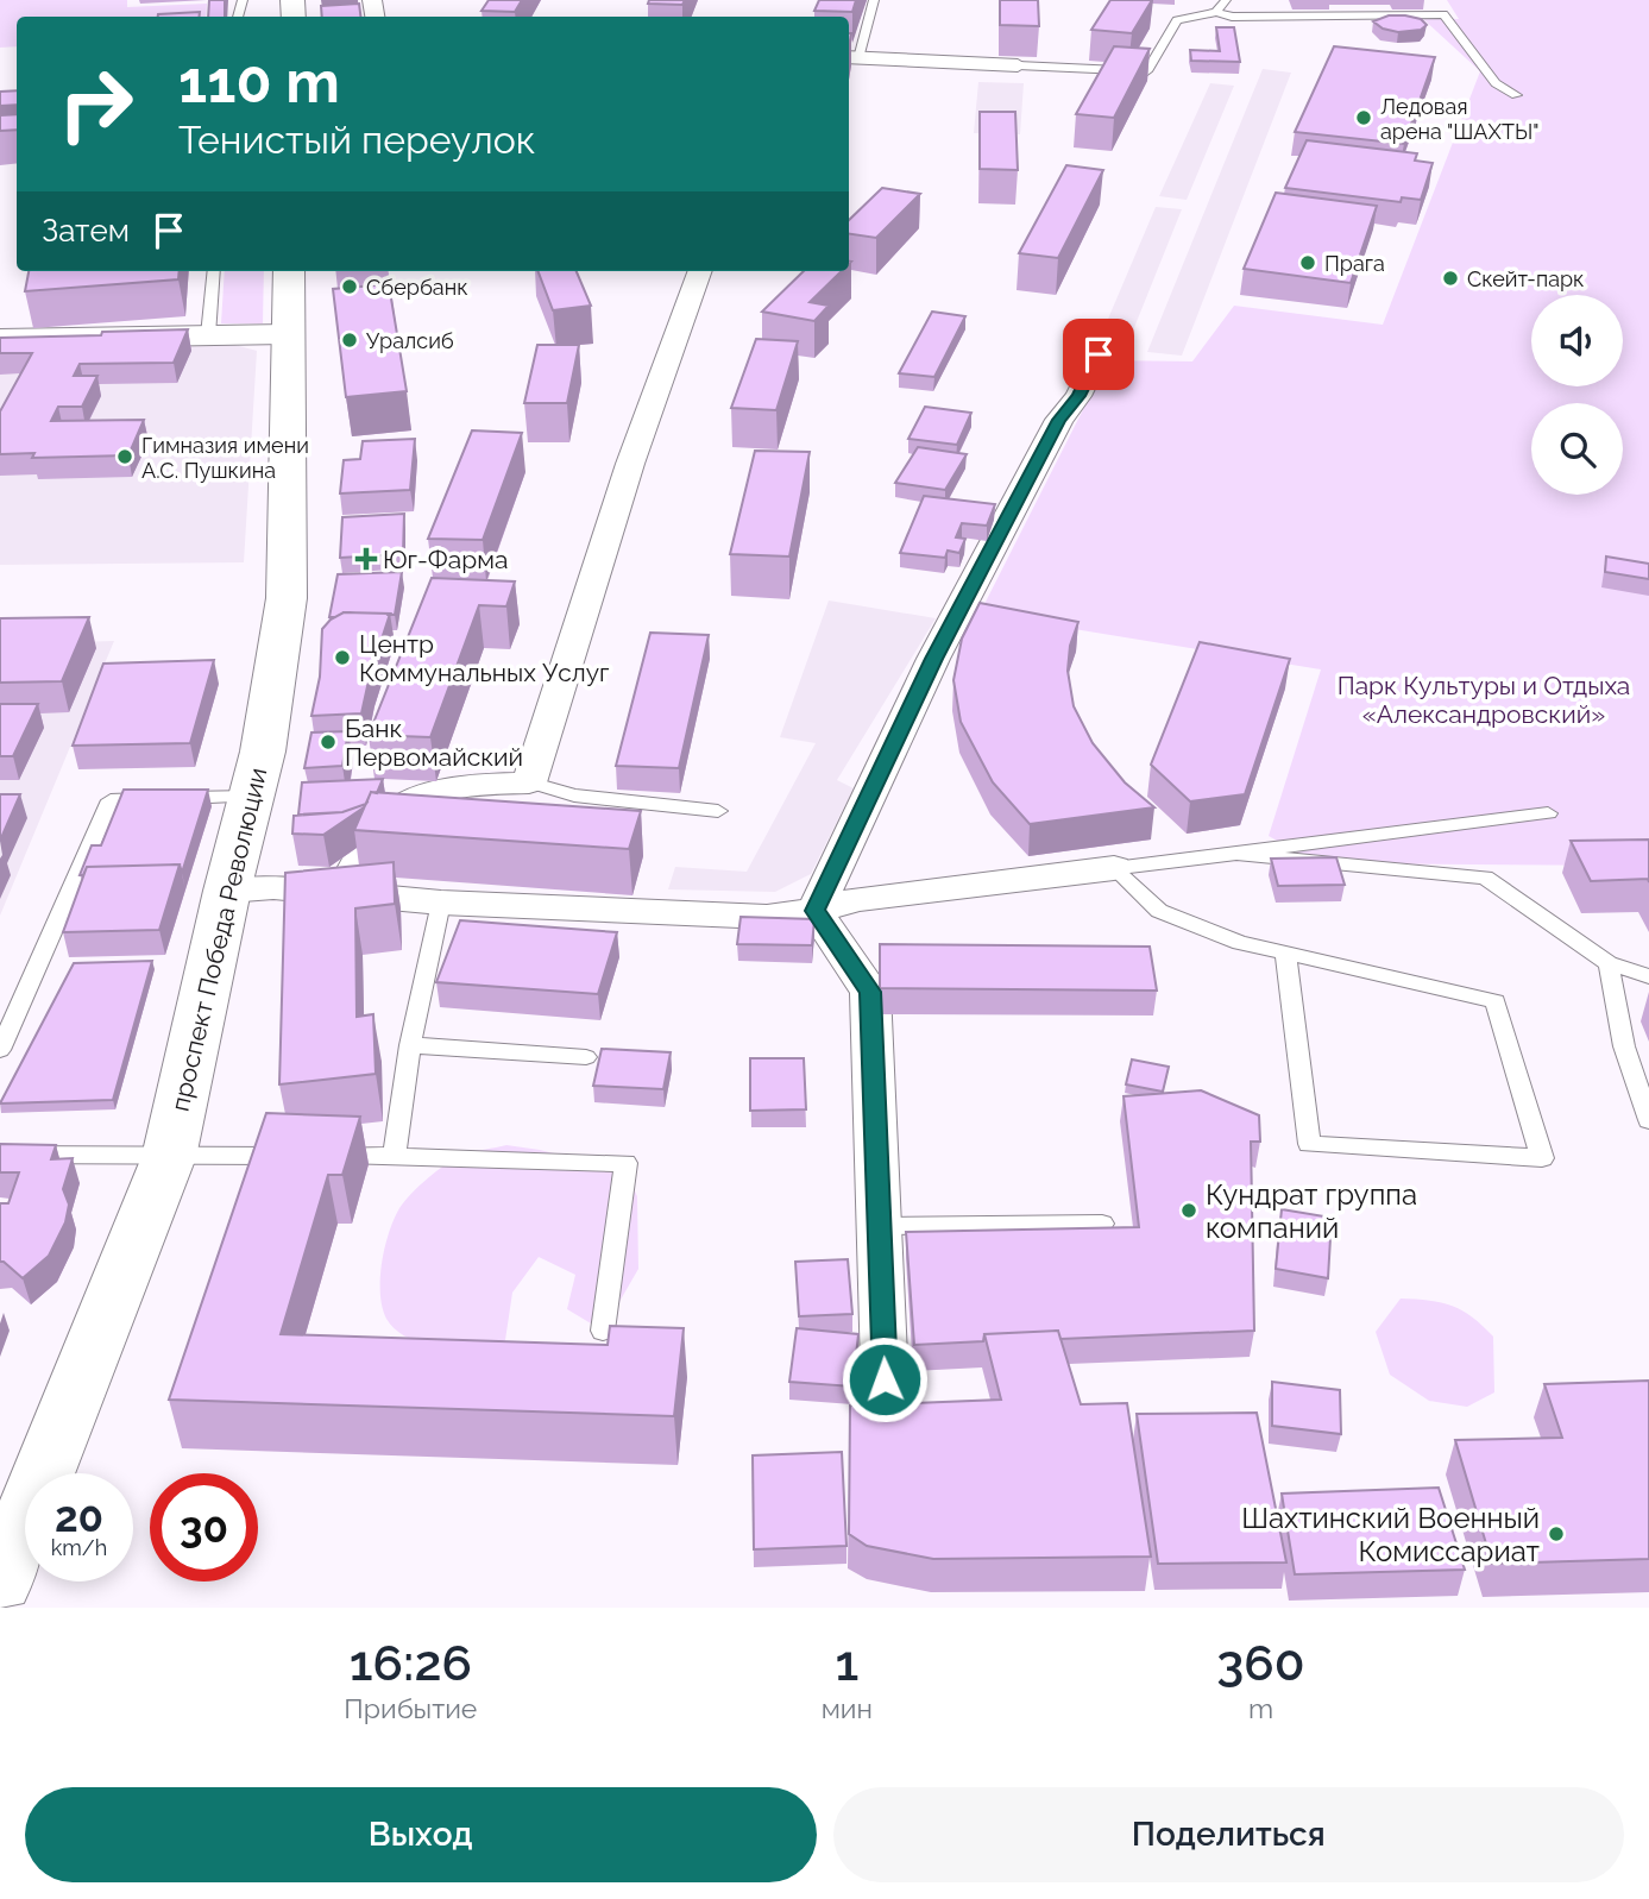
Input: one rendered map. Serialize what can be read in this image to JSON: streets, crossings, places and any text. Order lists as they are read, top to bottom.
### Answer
{
  "streets": {
    "main road": ["проспект Победа Революции"]
  },
  "parks": ["Парк Культуры и Отдыха «Александровский»"],
  "places": {
    "other": [
      "Ледовая арена \"ШАХТЫ\"",
      "Прага",
      "Скейт-парк",
      "Сбербанк",
      "Уралсиб",
      "Гимназия имени А.С. Пушкина",
      "Центр Коммунальных Услуг",
      "Банк Первомайский",
      "Кундрат группа компаний",
      "Шахтинский Военный Комиссариат"
    ],
    "health": ["Юг-Фарма"]
  },
  "page": {
    "turn": ["110 m", "Тенистый переулок"],
    "then": "Затем",
    "speed": "20 km/h",
    "limit": "30",
    "eta": [
      "16:26",
      "Прибытие",
      "1",
      "мин",
      "360",
      "m"
    ],
    "buttons": ["Выход", "Поделиться"]
  }
}
